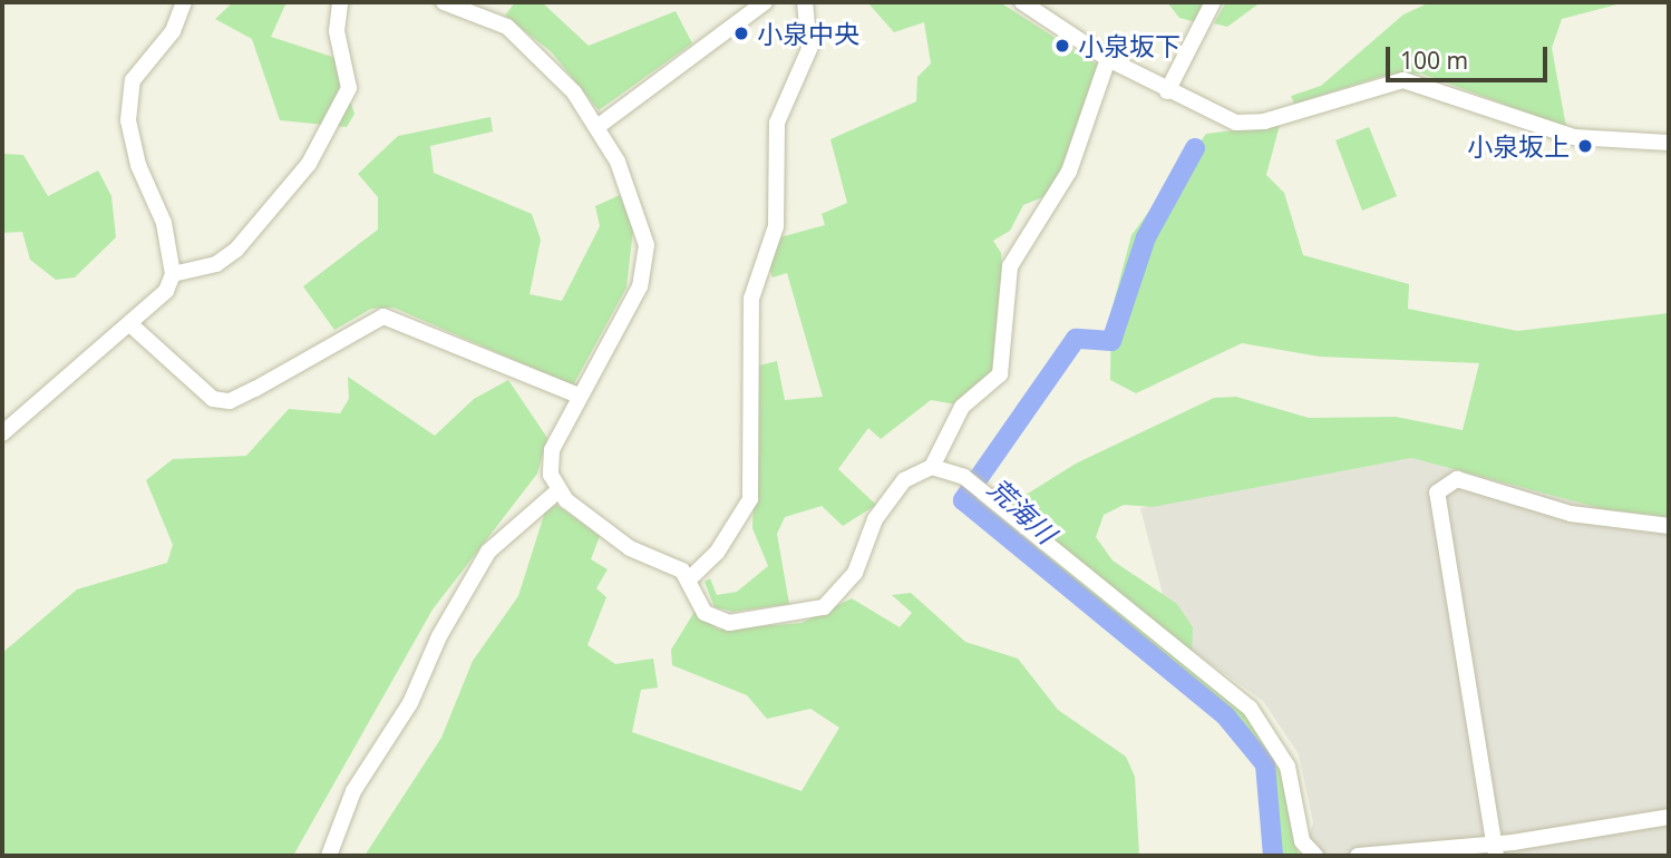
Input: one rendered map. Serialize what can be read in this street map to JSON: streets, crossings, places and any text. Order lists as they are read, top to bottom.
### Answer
{
  "water": ["荒海川"],
  "places": ["小泉中央", "小泉坂下", "小泉坂上"],
  "scale_bar": "100 m"
}
